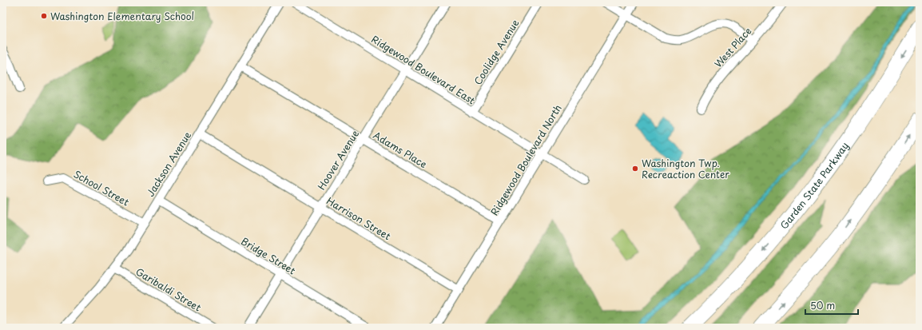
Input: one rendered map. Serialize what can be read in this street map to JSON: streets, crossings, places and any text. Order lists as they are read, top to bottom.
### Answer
{
  "streets": {
    "highway": ["Garden State Parkway"],
    "street": [
      "West Place",
      "Coolidge Avenue",
      "Ridgewood Boulevard East",
      "Adams Place",
      "Hoover Avenue",
      "Ridgewood Boulevard North",
      "Jackson Avenue",
      "School Street",
      "Harrison Street",
      "Bridge Street",
      "Garibaldi Street"
    ]
  },
  "crossings": [
    ["Coolidge Avenue", "Ridgewood Boulevard East"],
    ["Ridgewood Boulevard East", "Hoover Avenue"],
    ["Ridgewood Boulevard East", "Ridgewood Boulevard North"],
    ["Adams Place", "Hoover Avenue"],
    ["Adams Place", "Ridgewood Boulevard North"],
    ["Adams Place", "Jackson Avenue"],
    ["Hoover Avenue", "Harrison Street"],
    ["Hoover Avenue", "Bridge Street"],
    ["Ridgewood Boulevard North", "Harrison Street"],
    ["Jackson Avenue", "School Street"],
    ["Jackson Avenue", "Harrison Street"],
    ["Jackson Avenue", "Bridge Street"],
    ["Jackson Avenue", "Garibaldi Street"]
  ],
  "places": ["Washington Elementary School", "Washington Twp. Recreaction Center"],
  "scale_bar": "50 m"
}
